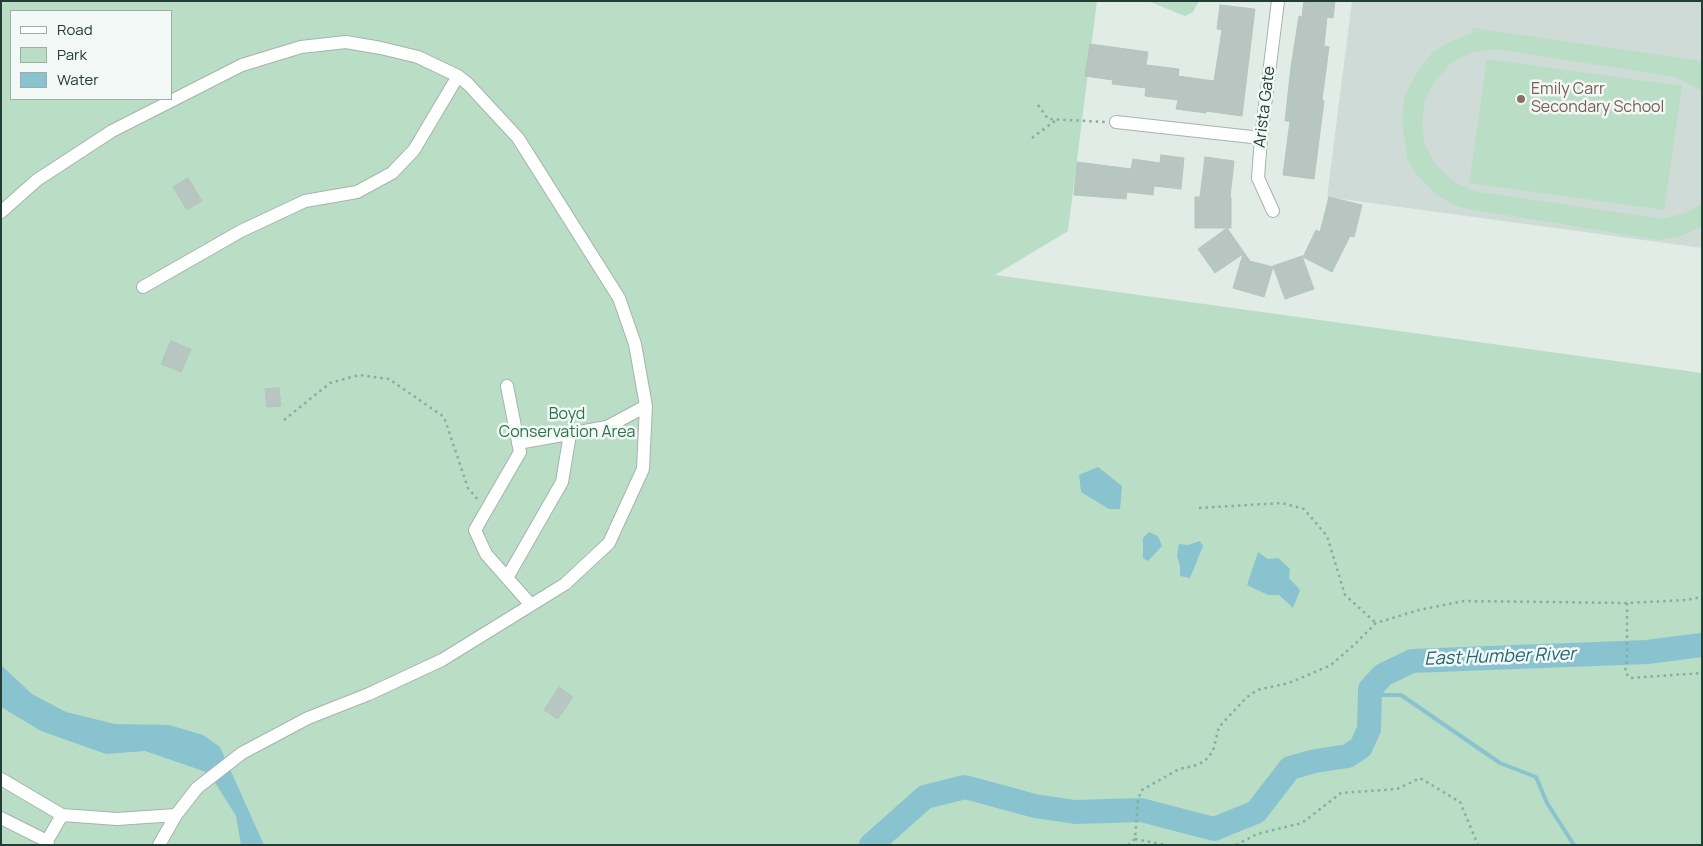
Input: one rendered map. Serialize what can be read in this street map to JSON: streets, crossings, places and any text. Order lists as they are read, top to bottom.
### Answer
{
  "streets": {
    "street": ["Arista Gate"]
  },
  "water": ["East Humber River"],
  "parks": ["Boyd Conservation Area"],
  "places": ["Emily Carr Secondary School"],
  "legend": ["Road", "Park", "Water"]
}
